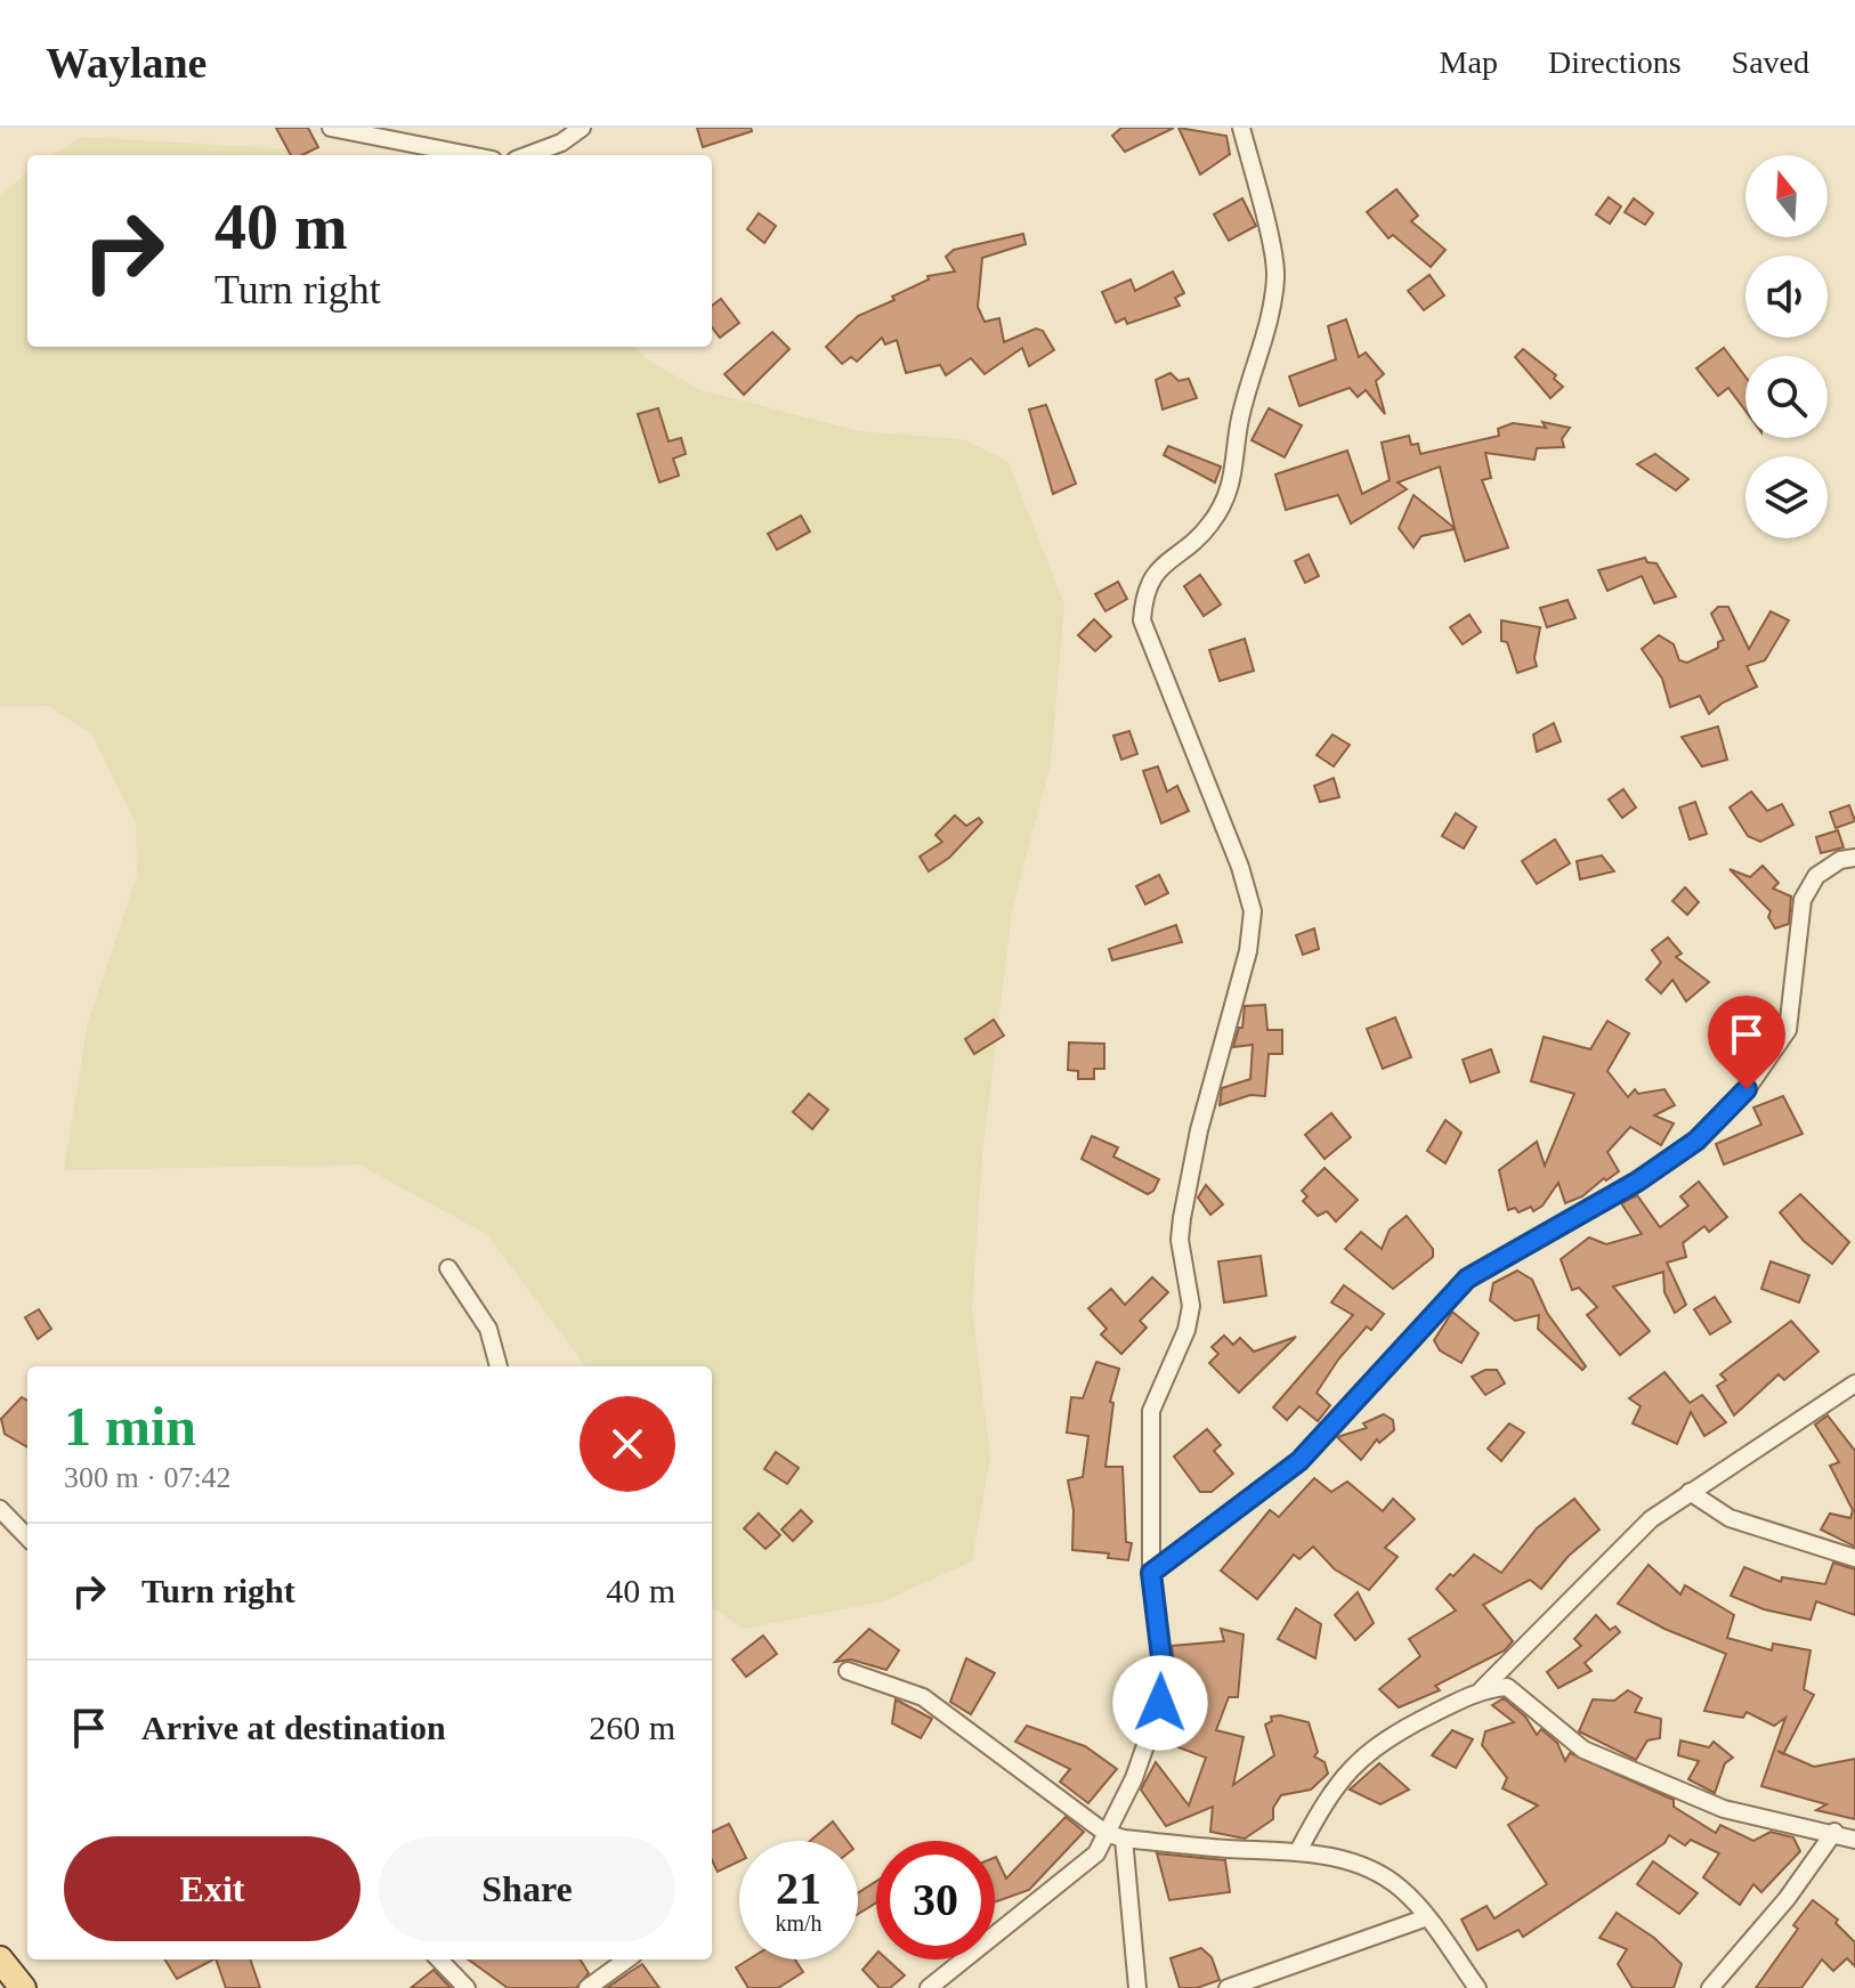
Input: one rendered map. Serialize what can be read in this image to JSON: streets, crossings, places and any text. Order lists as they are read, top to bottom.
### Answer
{
  "north": "top",
  "page": {
    "header": "Waylane",
    "nav": ["Map", "Directions", "Saved"],
    "turn": ["40 m", "Turn right"],
    "heading": ["1 min", "300 m · 07:42"],
    "list": [
      {
        "name": "Turn right",
        "value": "40 m"
      },
      {
        "name": "Arrive at destination",
        "value": "260 m"
      }
    ],
    "buttons": ["Exit", "Share"],
    "speed": "21 km/h",
    "limit": "30"
  }
}
